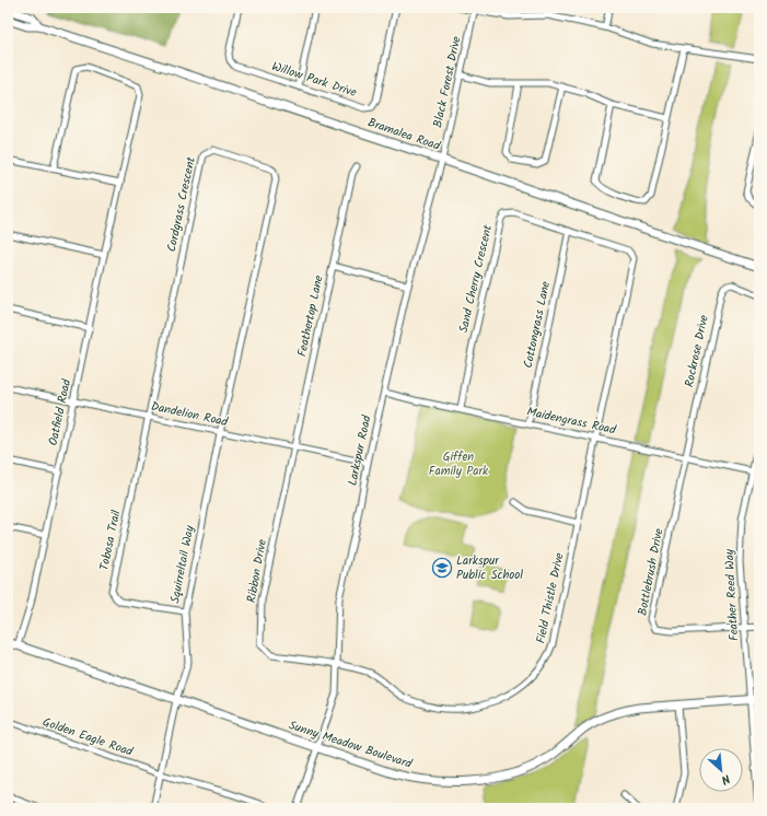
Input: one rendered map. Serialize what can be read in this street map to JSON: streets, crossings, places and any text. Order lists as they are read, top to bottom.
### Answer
{
  "streets": {
    "main road": ["Bramalea Road", "Sunny Meadow Boulevard"],
    "street": [
      "Willow Park Drive",
      "Black Forest Drive",
      "Cordgrass Crescent",
      "Sand Cherry Crescent",
      "Feathertop Lane",
      "Cottongrass Lane",
      "Rockrose Drive",
      "Oatfield Road",
      "Dandelion Road",
      "Maidengrass Road",
      "Larkspur Road",
      "Tobosa Trail",
      "Squirreltail Way",
      "Ribbon Drive",
      "Bottlebrush Drive",
      "Feather Reed Way",
      "Field Thistle Drive",
      "Golden Eagle Road"
    ]
  },
  "crossings": [
    ["Black Forest Drive", "Bramalea Road"],
    ["Black Forest Drive", "Larkspur Road"],
    ["Bramalea Road", "Larkspur Road"],
    ["Cordgrass Crescent", "Dandelion Road"],
    ["Cordgrass Crescent", "Tobosa Trail"],
    ["Cordgrass Crescent", "Squirreltail Way"],
    ["Sand Cherry Crescent", "Cottongrass Lane"],
    ["Sand Cherry Crescent", "Maidengrass Road"],
    ["Sand Cherry Crescent", "Field Thistle Drive"],
    ["Feathertop Lane", "Dandelion Road"],
    ["Feathertop Lane", "Larkspur Road"],
    ["Feathertop Lane", "Ribbon Drive"],
    ["Cottongrass Lane", "Maidengrass Road"],
    ["Rockrose Drive", "Maidengrass Road"],
    ["Rockrose Drive", "Bottlebrush Drive"],
    ["Oatfield Road", "Dandelion Road"],
    ["Oatfield Road", "Sunny Meadow Boulevard"],
    ["Dandelion Road", "Larkspur Road"],
    ["Dandelion Road", "Tobosa Trail"],
    ["Dandelion Road", "Squirreltail Way"],
    ["Dandelion Road", "Ribbon Drive"],
    ["Maidengrass Road", "Larkspur Road"],
    ["Maidengrass Road", "Bottlebrush Drive"],
    ["Maidengrass Road", "Feather Reed Way"],
    ["Maidengrass Road", "Field Thistle Drive"],
    ["Larkspur Road", "Ribbon Drive"],
    ["Larkspur Road", "Field Thistle Drive"],
    ["Larkspur Road", "Sunny Meadow Boulevard"],
    ["Tobosa Trail", "Squirreltail Way"],
    ["Squirreltail Way", "Golden Eagle Road"],
    ["Squirreltail Way", "Sunny Meadow Boulevard"],
    ["Ribbon Drive", "Field Thistle Drive"],
    ["Bottlebrush Drive", "Feather Reed Way"],
    ["Feather Reed Way", "Sunny Meadow Boulevard"]
  ],
  "parks": ["Giffen Family Park"],
  "places": {
    "school or university": ["Larkspur Public School"]
  },
  "north": "bottom right"
}
